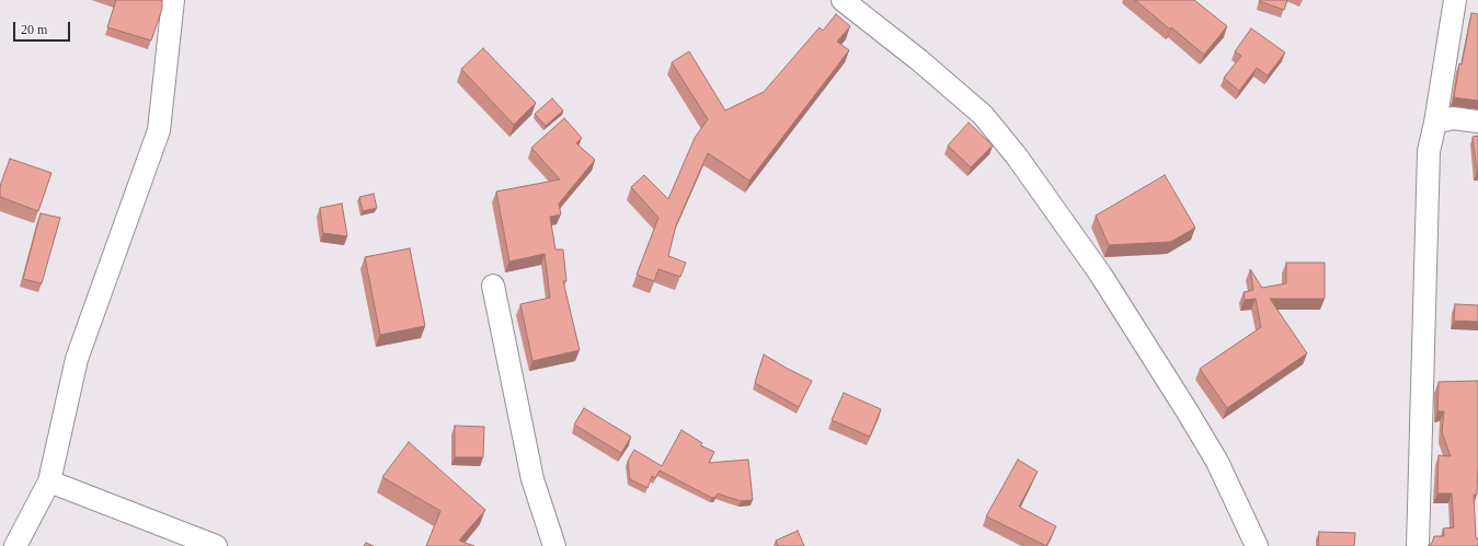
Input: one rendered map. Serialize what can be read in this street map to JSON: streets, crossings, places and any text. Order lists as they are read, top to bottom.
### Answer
{
  "scale_bar": "20 m"
}
